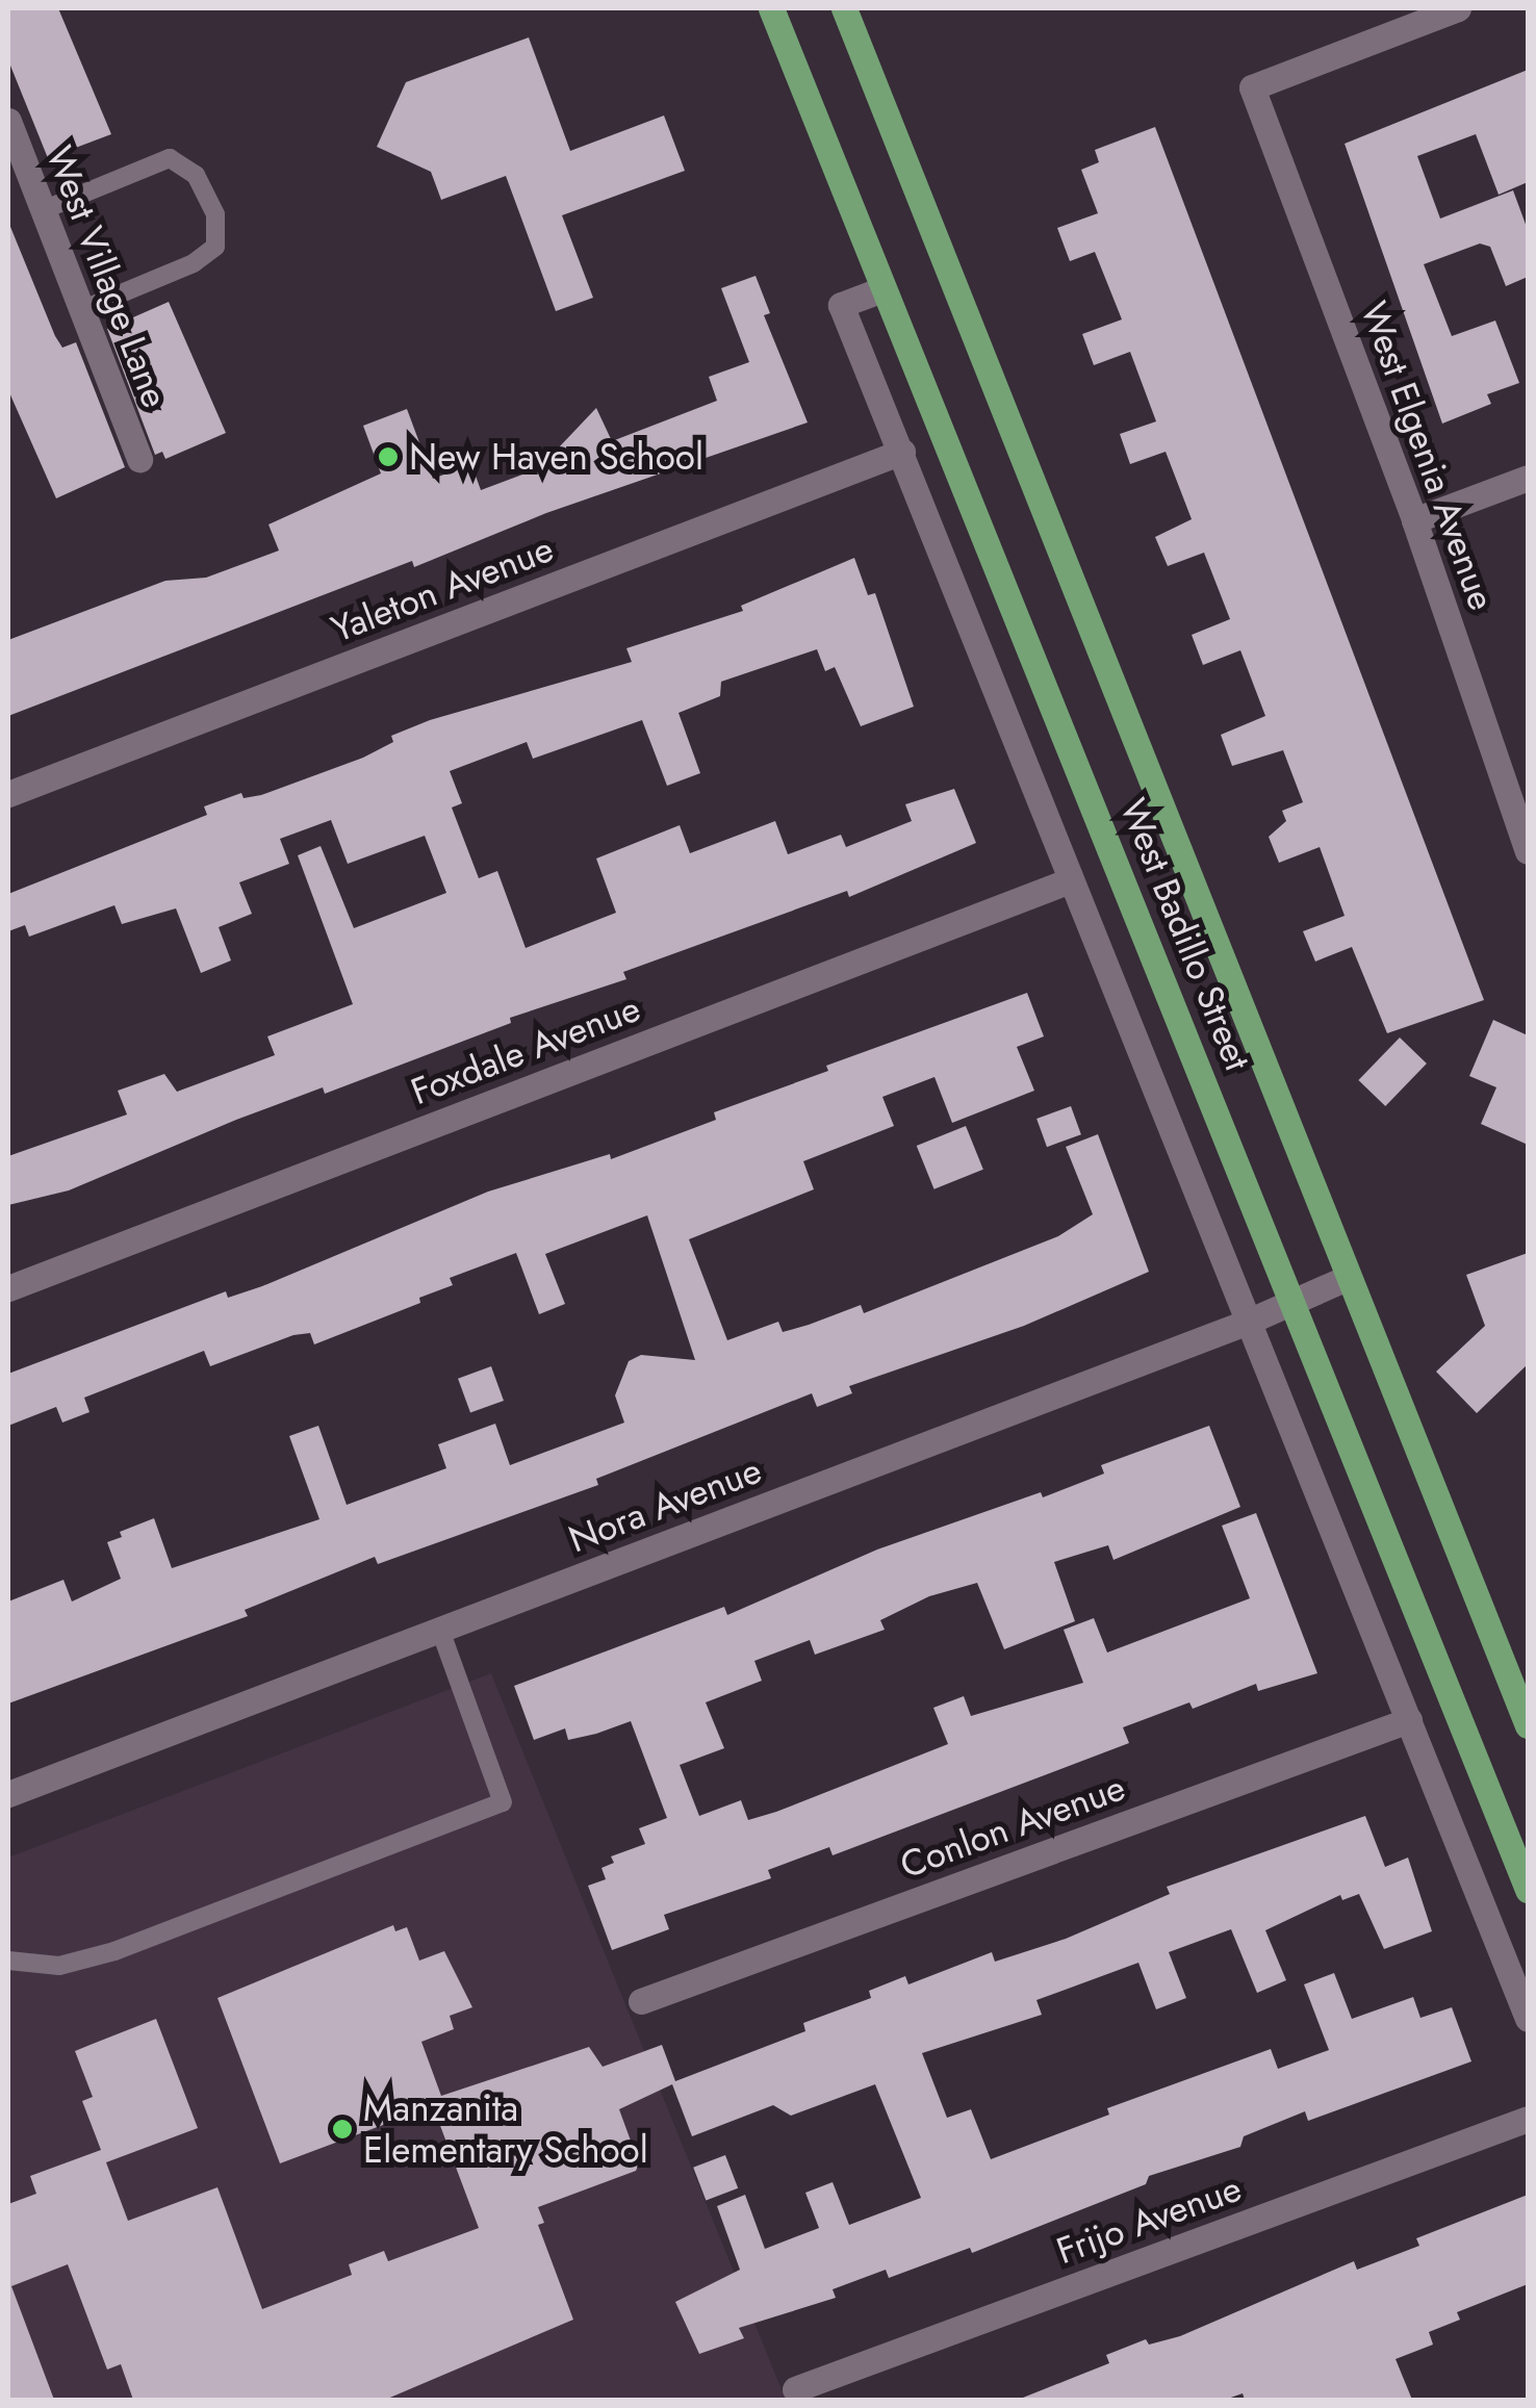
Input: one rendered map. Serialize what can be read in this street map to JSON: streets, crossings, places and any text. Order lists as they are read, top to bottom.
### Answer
{
  "streets": {
    "main road": ["West Badillo Street"],
    "street": [
      "West Village Lane",
      "West Elgenia Avenue",
      "Yaleton Avenue",
      "Foxdale Avenue",
      "Nora Avenue",
      "Conlon Avenue",
      "Frijo Avenue"
    ]
  },
  "crossings": [
    ["West Badillo Street", "Nora Avenue"]
  ],
  "places": ["New Haven School", "Manzanita Elementary School"]
}
